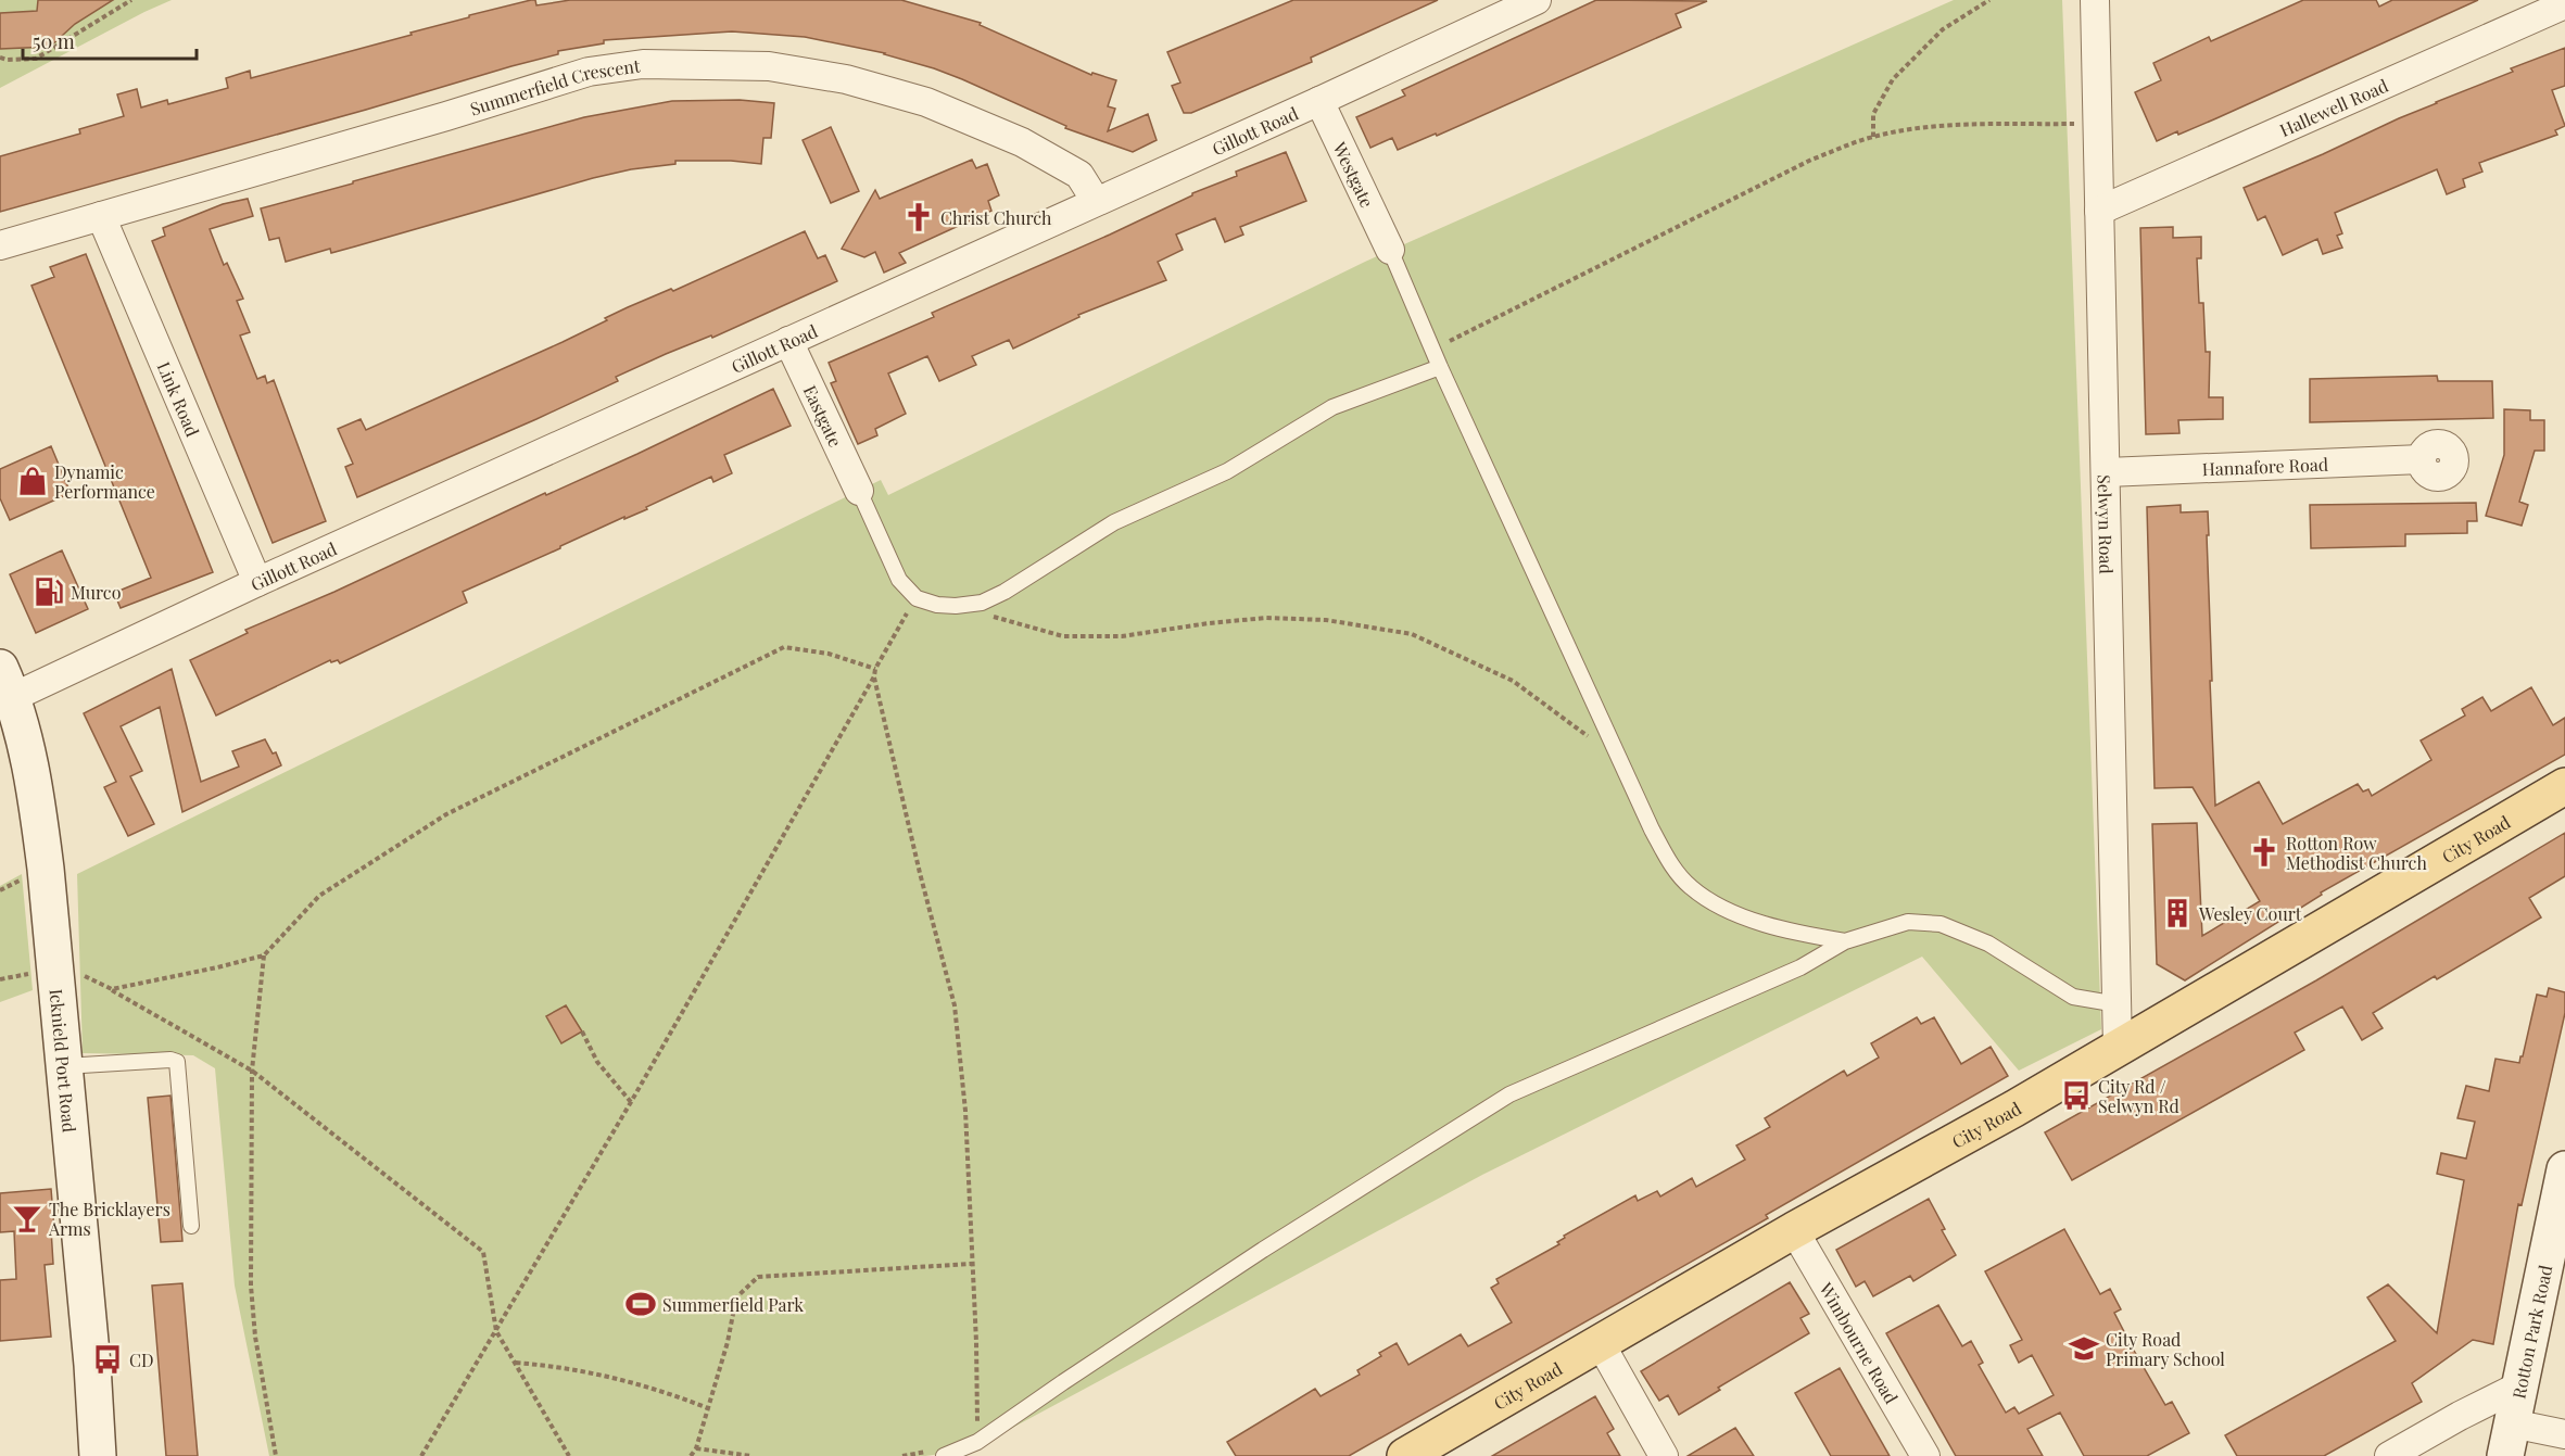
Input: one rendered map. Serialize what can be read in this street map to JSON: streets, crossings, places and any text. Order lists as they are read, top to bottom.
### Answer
{
  "streets": {
    "main road": ["City Road", "Icknield Port Road", "Rotton Park Road"],
    "street": [
      "Summerfield Crescent",
      "Hallewell Road",
      "Gillott Road",
      "Westgate",
      "Link Road",
      "Eastgate",
      "Hannafore Road",
      "Selwyn Road",
      "Wimbourne Road"
    ]
  },
  "crossings": [
    ["Summerfield Crescent", "Gillott Road"],
    ["Summerfield Crescent", "Link Road"],
    ["Hallewell Road", "Selwyn Road"],
    ["Gillott Road", "Westgate"],
    ["Gillott Road", "Link Road"],
    ["Gillott Road", "Eastgate"],
    ["Gillott Road", "Icknield Port Road"],
    ["Hannafore Road", "Selwyn Road"],
    ["Selwyn Road", "City Road"],
    ["City Road", "Wimbourne Road"]
  ],
  "places": {
    "church": ["Christ Church", "Rotton Row Methodist Church"],
    "shop": ["Dynamic Performance"],
    "fuel station": ["Murco"],
    "building": ["Wesley Court"],
    "bus stop": ["City Rd / Selwyn Rd", "CD"],
    "bar": ["The Bricklayers Arms"],
    "sports": ["Summerfield Park"],
    "school or university": ["City Road Primary School"]
  },
  "scale_bar": "50 m"
}
